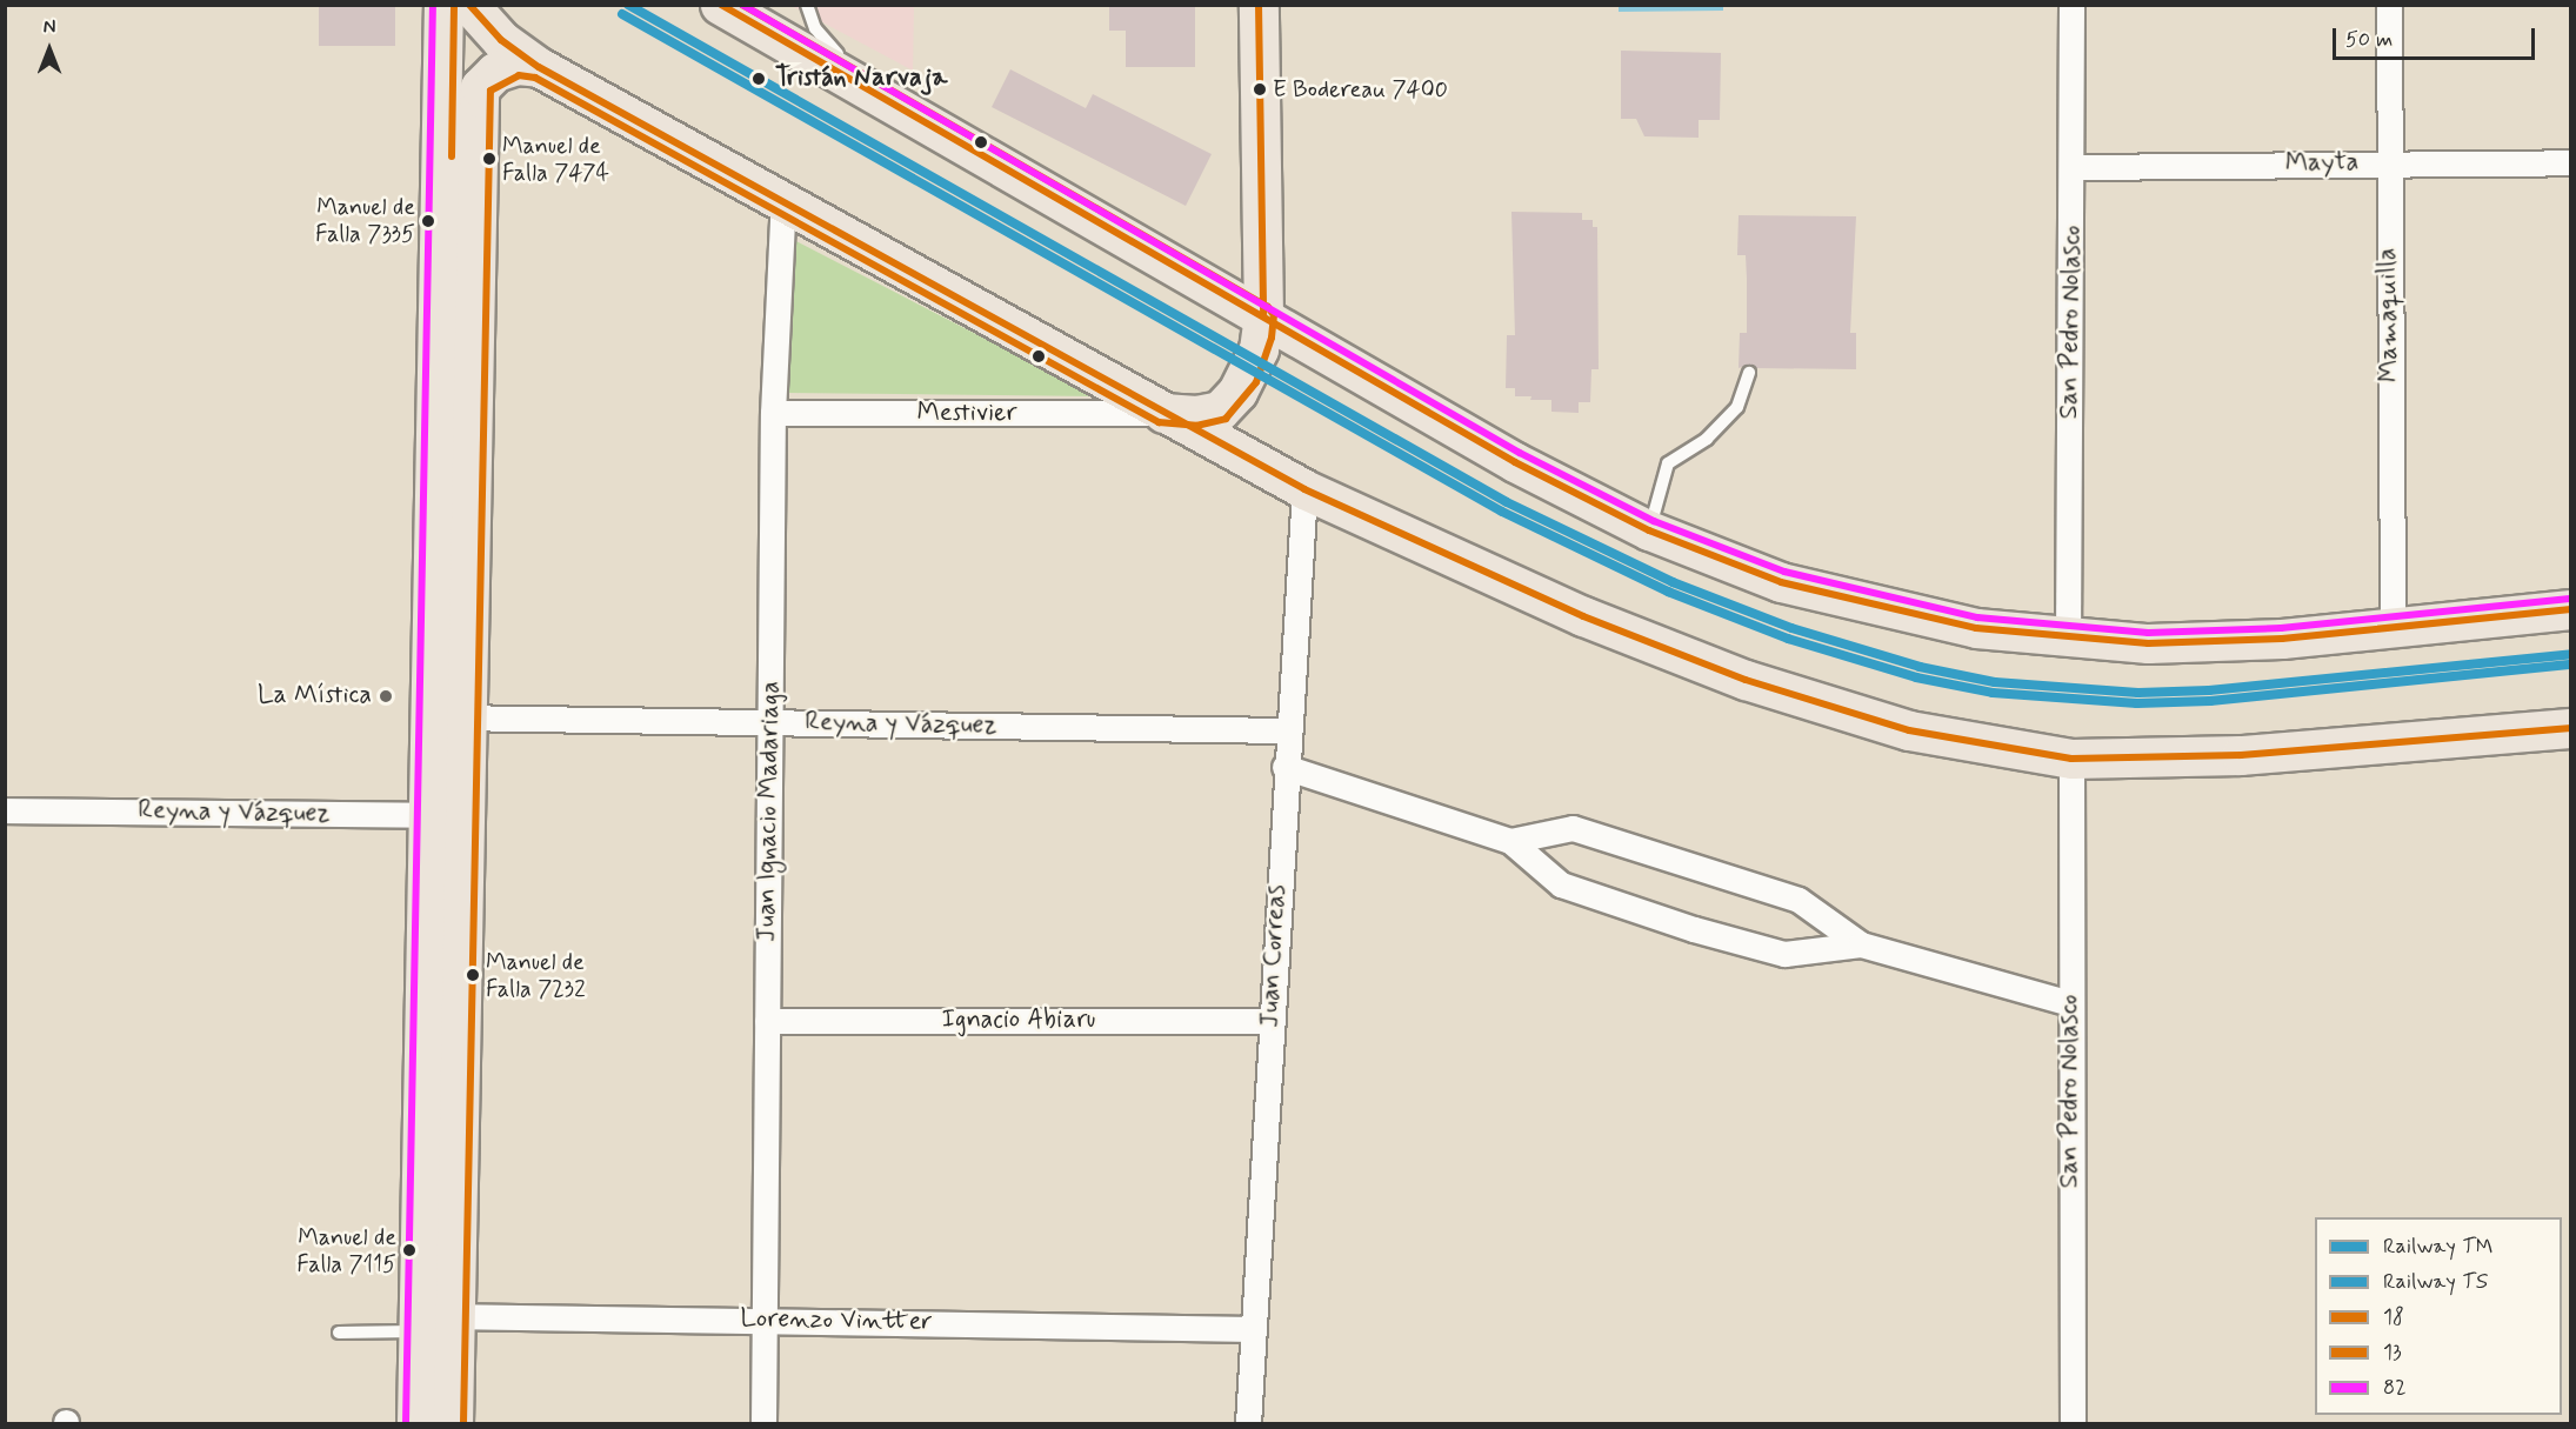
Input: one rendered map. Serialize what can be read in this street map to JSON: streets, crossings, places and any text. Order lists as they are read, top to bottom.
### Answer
{
  "streets": {
    "street": [
      "Mayta",
      "Mamaquilla",
      "San Pedro Nolasco",
      "Mestivier",
      "Reyna y Vázquez",
      "Juan Ignacio Madariaga",
      "Juan Correas",
      "Ignacio Abiaru",
      "Lorenzo Vintter"
    ]
  },
  "crossings": [
    ["Mayta", "Mamaquilla"],
    ["Mayta", "San Pedro Nolasco"],
    ["Mestivier", "Juan Ignacio Madariaga"],
    ["Reyna y Vázquez", "Juan Ignacio Madariaga"],
    ["Reyna y Vázquez", "Juan Correas"],
    ["Juan Ignacio Madariaga", "Ignacio Abiaru"],
    ["Juan Ignacio Madariaga", "Lorenzo Vintter"],
    ["Juan Correas", "Ignacio Abiaru"],
    ["Juan Correas", "Lorenzo Vintter"]
  ],
  "places": [
    "Tristán Narvaja",
    "E Bodereau 7400",
    "Manuel de Falla 7474",
    "Manuel de Falla 7335",
    "La Mística",
    "Manuel de Falla 7232",
    "Manuel de Falla 7115"
  ],
  "lines": [
    "rail line TM",
    "transit line 18",
    "transit line 13",
    "transit line 82",
    "rail line TS"
  ],
  "legend": [
    "Railway TM",
    "Railway TS",
    "18",
    "13",
    "82"
  ],
  "scale_bar": "50 m",
  "north": "top"
}
